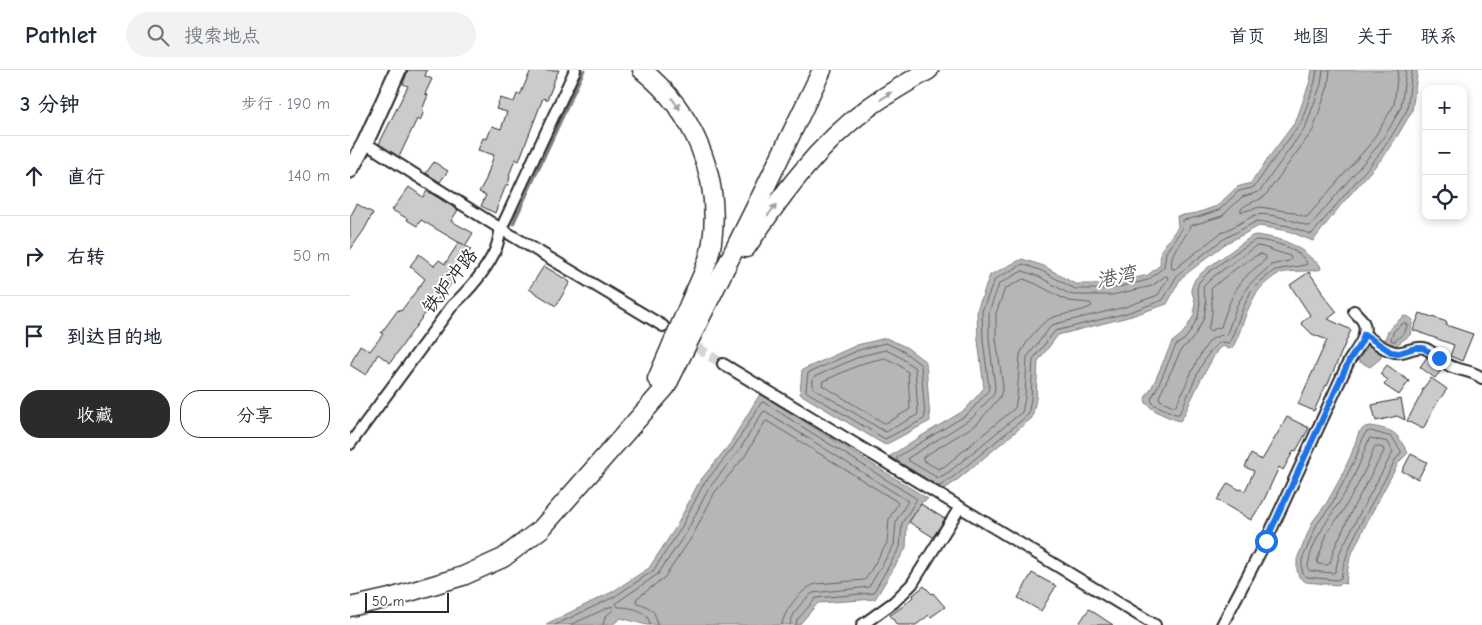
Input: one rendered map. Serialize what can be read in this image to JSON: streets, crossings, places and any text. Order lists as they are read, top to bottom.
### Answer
{
  "streets": {
    "street": ["铁炉冲路"]
  },
  "water": ["港湾"],
  "scale_bar": "50 m",
  "page": {
    "header": "Pathlet",
    "search": "搜索地点",
    "nav": [
      "首页",
      "地图",
      "关于",
      "联系"
    ],
    "heading": ["3 分钟", "步行 · 190 m"],
    "map_buttons": ["+", "−"],
    "list": [
      ["直行", "140 m"],
      ["右转", "50 m"],
      "到达目的地"
    ],
    "buttons": ["收藏", "分享"],
    "scale": "50 m"
  }
}
